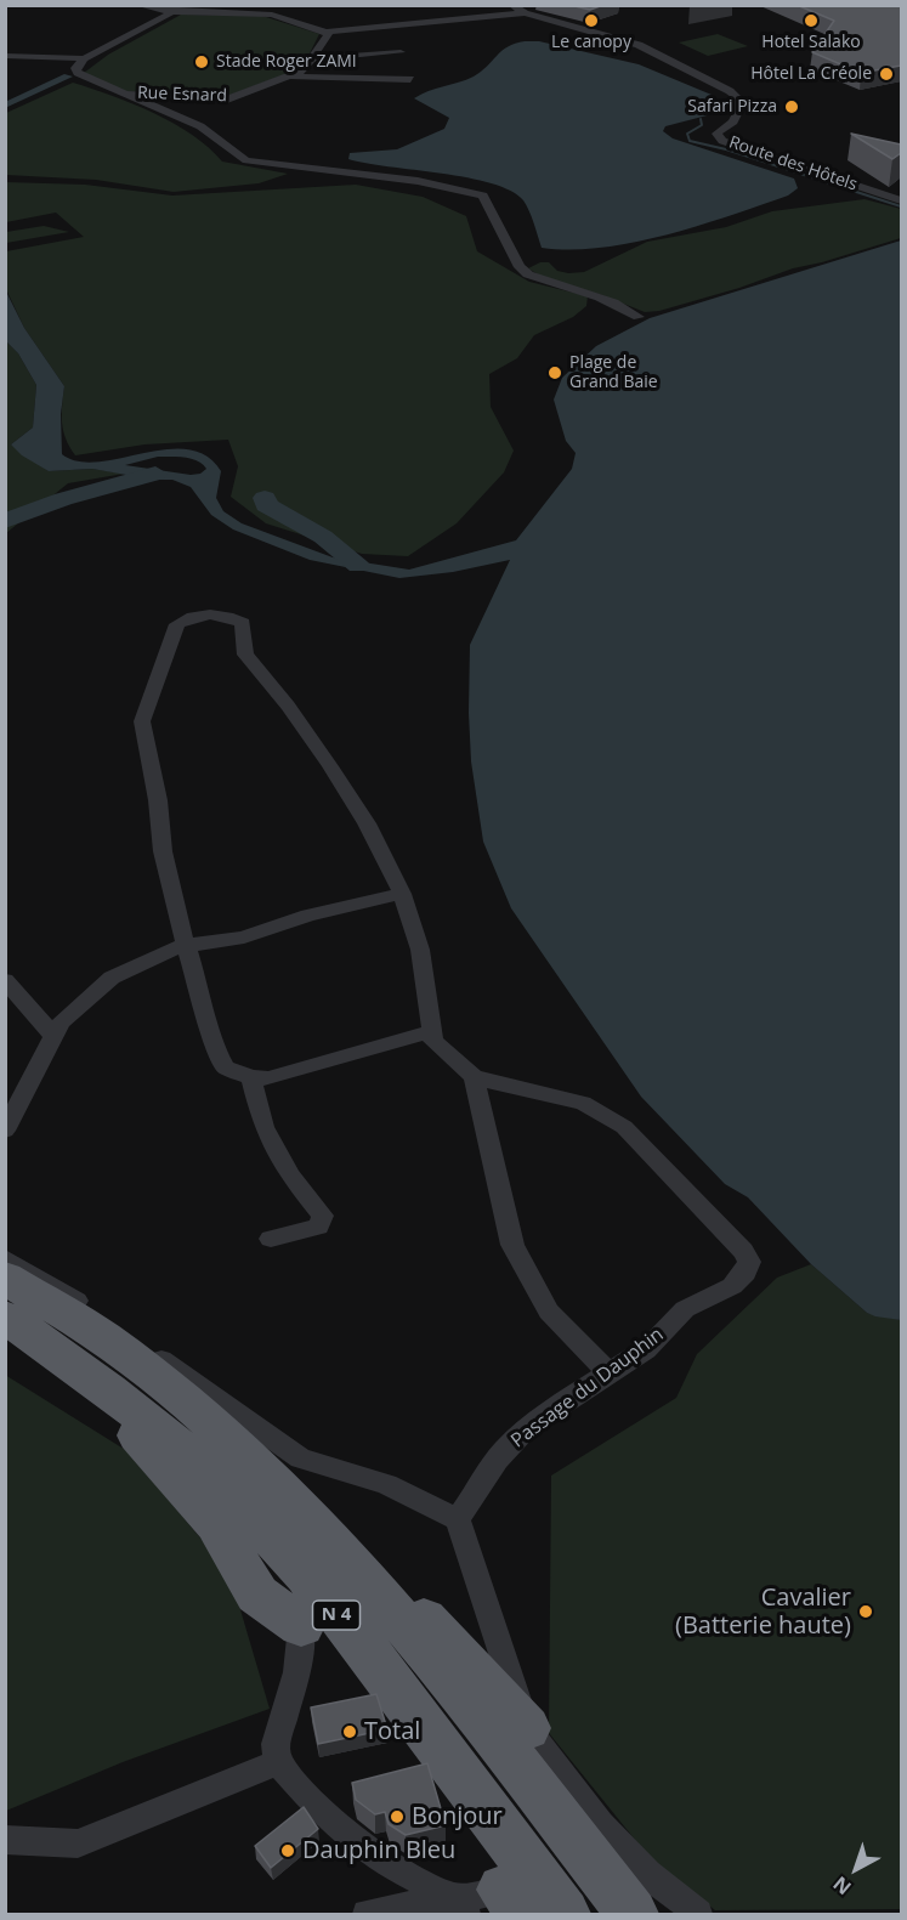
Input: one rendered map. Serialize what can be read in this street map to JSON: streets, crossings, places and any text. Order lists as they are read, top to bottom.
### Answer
{
  "streets": {
    "highway": ["N 4"],
    "street": ["Rue Esnard", "Route des Hôtels", "Passage du Dauphin"]
  },
  "places": [
    "Le canopy",
    "Hotel Salako",
    "Stade Roger ZAMI",
    "Hôtel La Créole",
    "Safari Pizza",
    "Plage de Grand Baie",
    "Cavalier (Batterie haute)",
    "Total",
    "Bonjour",
    "Dauphin Bleu"
  ],
  "north": "bottom left"
}
